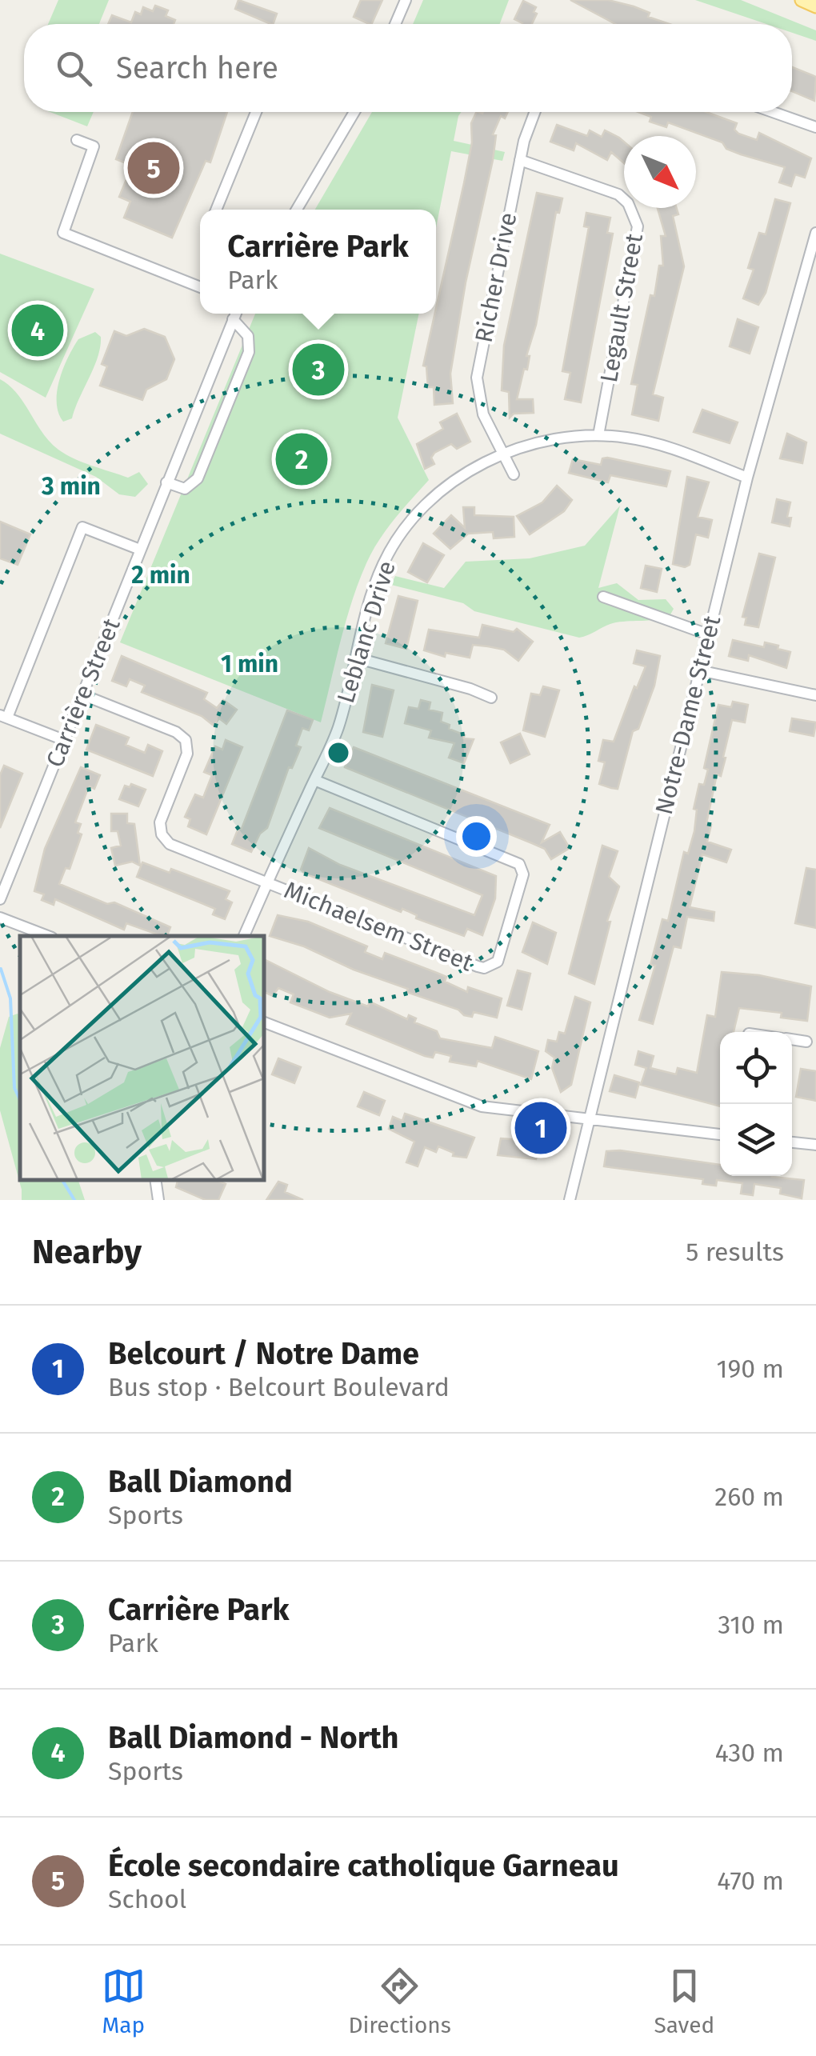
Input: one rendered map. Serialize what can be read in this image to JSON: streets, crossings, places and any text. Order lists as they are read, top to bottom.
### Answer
{
  "streets": {
    "street": [
      "Richer Drive",
      "Legault Street",
      "Leblanc Drive",
      "Carrière Street",
      "Notre-Dame Street",
      "Michaelsem Street"
    ]
  },
  "crossings": [
    ["Richer Drive", "Legault Street"],
    ["Richer Drive", "Leblanc Drive"],
    ["Legault Street", "Leblanc Drive"],
    ["Leblanc Drive", "Notre-Dame Street"],
    ["Leblanc Drive", "Michaelsem Street"],
    ["Carrière Street", "Michaelsem Street"]
  ],
  "north": "bottom right",
  "page": {
    "search": "Search here",
    "pins": [
      "5",
      "4",
      "3",
      "2",
      "1"
    ],
    "popup": ["Carrière Park", "Park"],
    "heading": ["Nearby", "5 results"],
    "list": [
      {
        "mark": "1",
        "name": "Belcourt / Notre Dame",
        "note": "Bus stop · Belcourt Boulevard",
        "value": "190 m"
      },
      {
        "mark": "2",
        "name": "Ball Diamond",
        "note": "Sports",
        "value": "260 m"
      },
      {
        "mark": "3",
        "name": "Carrière Park",
        "note": "Park",
        "value": "310 m"
      },
      {
        "mark": "4",
        "name": "Ball Diamond - North",
        "note": "Sports",
        "value": "430 m"
      },
      {
        "mark": "5",
        "name": "École secondaire catholique Garneau",
        "note": "School",
        "value": "470 m"
      }
    ],
    "nav": ["Map", "Directions", "Saved"]
  },
  "rings": ["3 min", "2 min", "1 min"]
}
